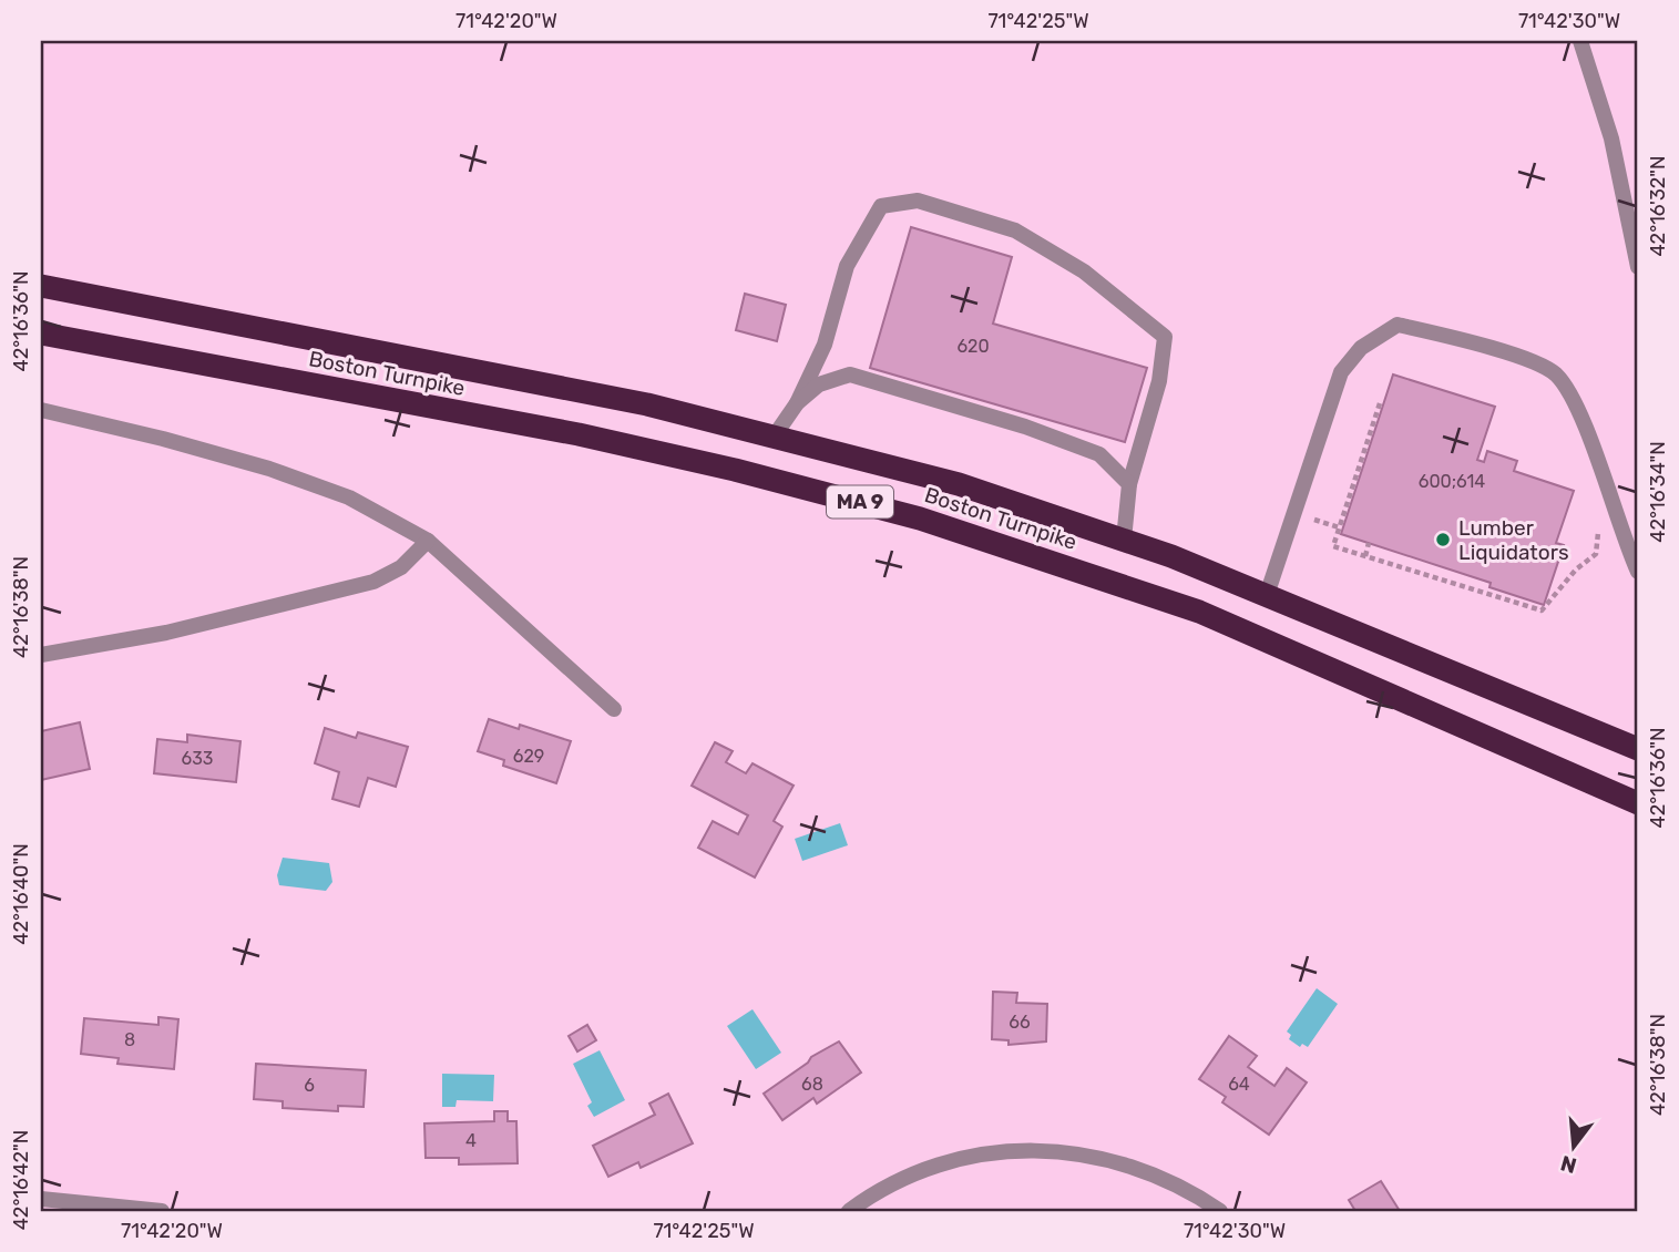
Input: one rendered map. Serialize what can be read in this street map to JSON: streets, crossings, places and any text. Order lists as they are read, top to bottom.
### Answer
{
  "streets": {
    "highway": ["Boston Turnpike", "MA 9"]
  },
  "places": ["Lumber Liquidators"],
  "house_numbers": [
    "620",
    "600;614",
    "629",
    "633",
    "66",
    "8",
    "68",
    "64",
    "6",
    "4"
  ],
  "north": "bottom",
  "coordinates": [
    "71°42'20\"W",
    "71°42'25\"W",
    "71°42'30\"W",
    "42°16'32\"N",
    "42°16'36\"N",
    "42°16'34\"N",
    "42°16'38\"N",
    "42°16'40\"N",
    "42°16'42\"N"
  ]
}
